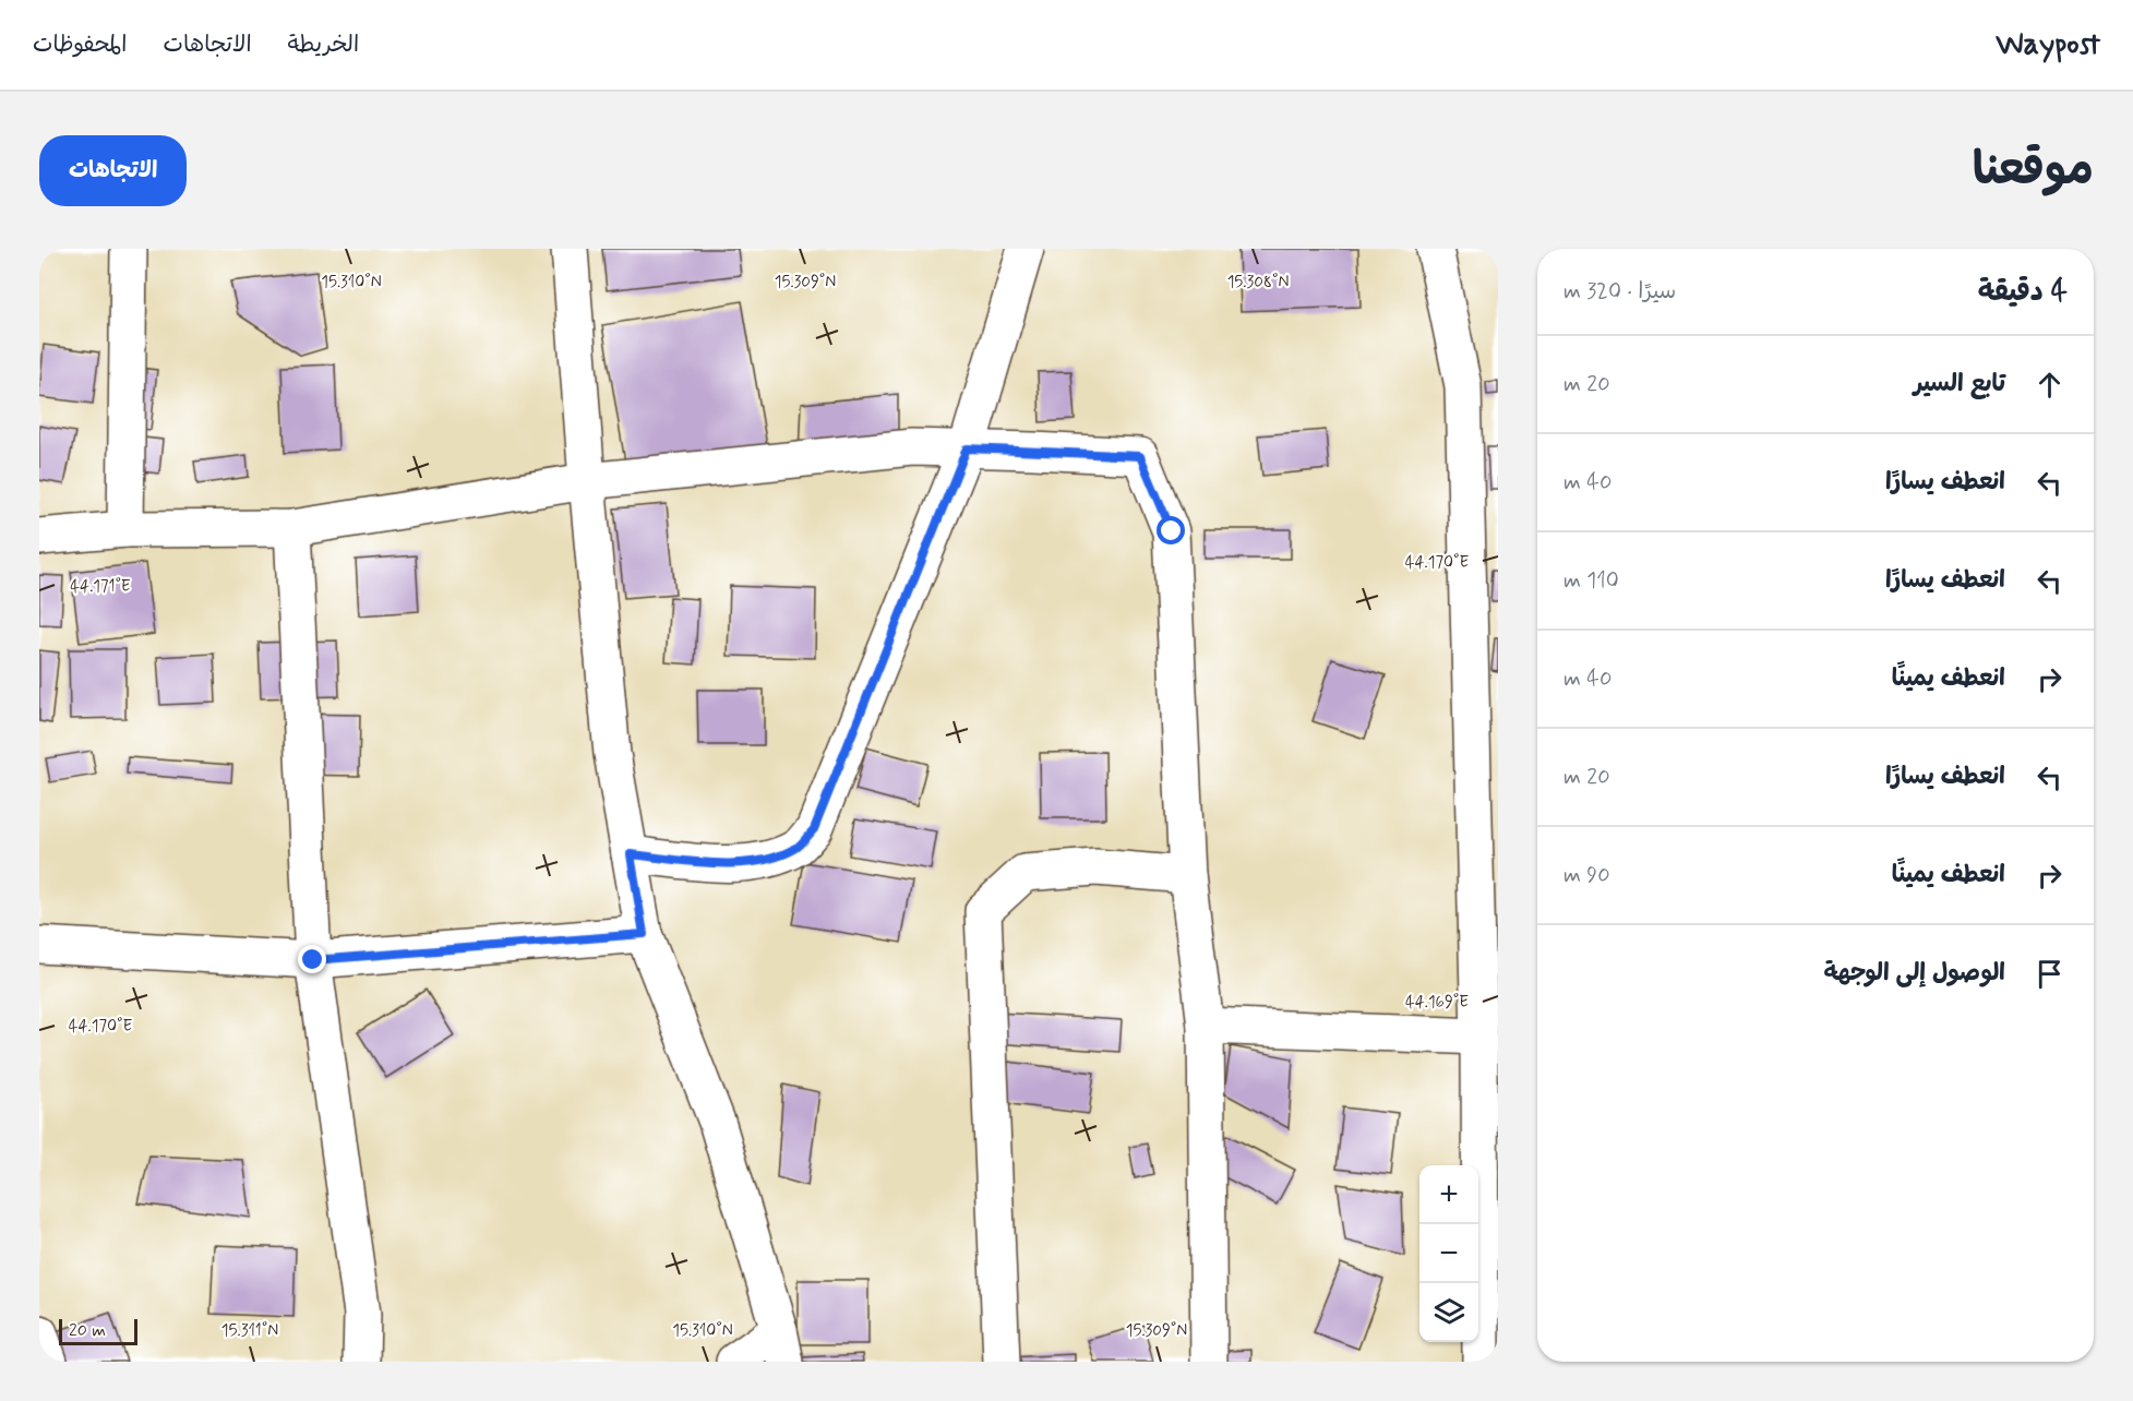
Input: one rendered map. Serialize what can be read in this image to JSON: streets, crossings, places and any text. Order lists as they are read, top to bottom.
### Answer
{
  "scale_bar": "20 m",
  "page": {
    "header": "Waypost",
    "nav": ["الخريطة", "الاتجاهات", "المحفوظات"],
    "title": "موقعنا",
    "buttons": "الاتجاهات",
    "heading": ["4 دقيقة", "سيرًا · 320 m"],
    "list": [
      ["تابع السير", "20 m"],
      ["انعطف يسارًا", "40 m"],
      ["انعطف يسارًا", "110 m"],
      ["انعطف يمينًا", "40 m"],
      ["انعطف يسارًا", "20 m"],
      ["انعطف يمينًا", "90 m"],
      "الوصول إلى الوجهة"
    ],
    "map_buttons": ["+", "−"],
    "scale": "20 m"
  },
  "coordinates": [
    "15.310°N",
    "15.309°N",
    "15.308°N",
    "44.170°E",
    "44.171°E",
    "44.169°E",
    "15.311°N"
  ]
}
